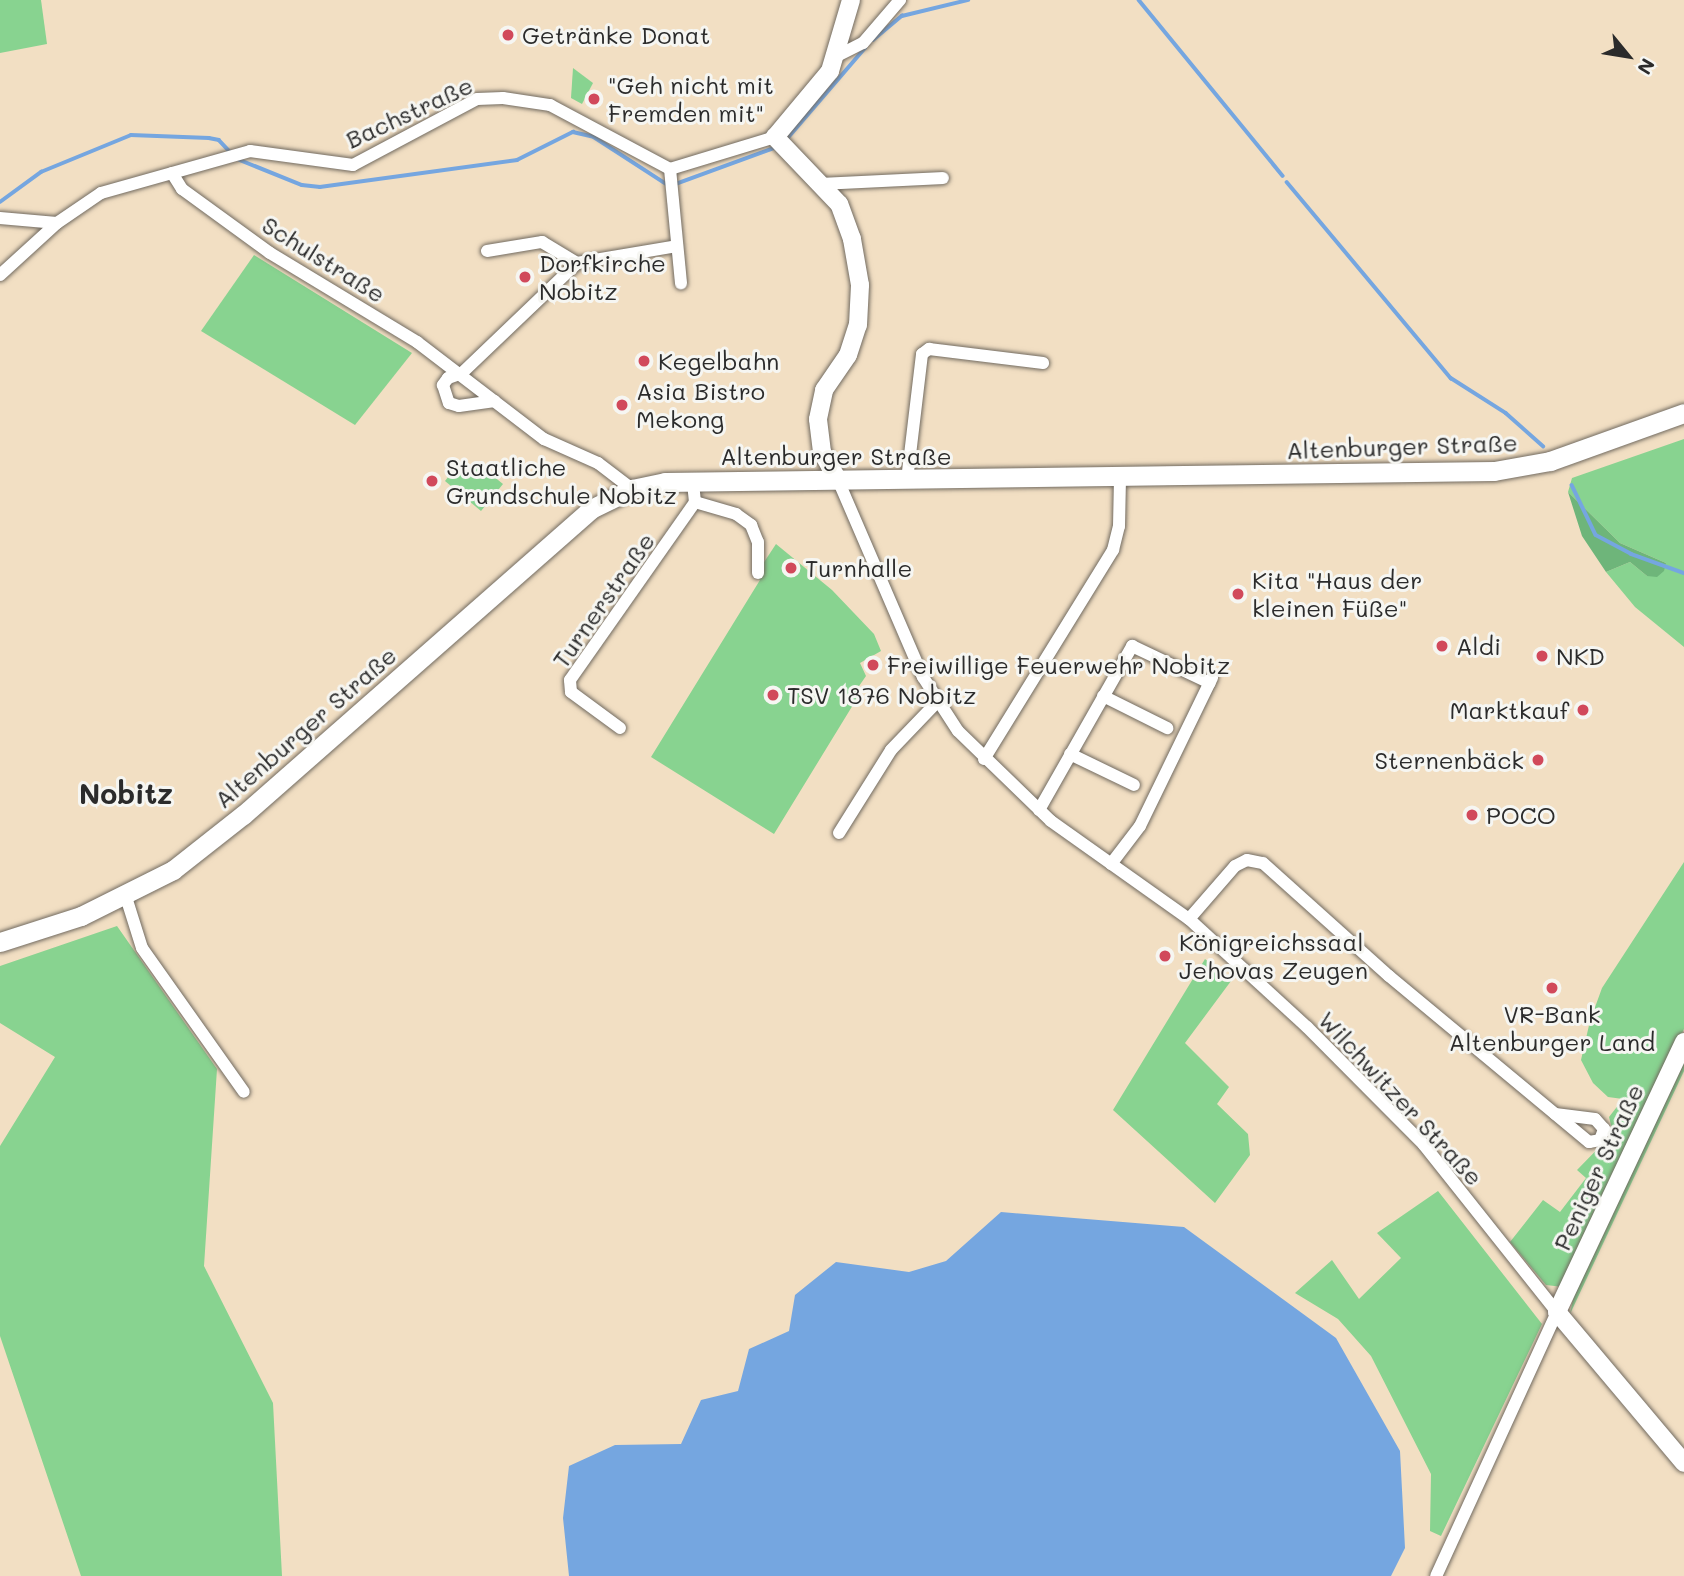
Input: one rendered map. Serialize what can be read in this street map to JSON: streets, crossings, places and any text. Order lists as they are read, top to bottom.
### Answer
{
  "streets": {
    "main road": ["Altenburger Straße"],
    "street": [
      "Bachstraße",
      "Schulstraße",
      "Turnerstraße",
      "Wilchwitzer Straße",
      "Peniger Straße"
    ]
  },
  "crossings": [
    ["Bachstraße", "Schulstraße"],
    ["Schulstraße", "Altenburger Straße"],
    ["Altenburger Straße", "Wilchwitzer Straße"],
    ["Wilchwitzer Straße", "Peniger Straße"]
  ],
  "districts": ["Nobitz"],
  "places": [
    "Getränke Donat",
    "\"Geh nicht mit Fremden mit\"",
    "Dorfkirche Nobitz",
    "Kegelbahn",
    "Asia Bistro Mekong",
    "Staatliche Grundschule Nobitz",
    "Turnhalle",
    "Kita \"Haus der kleinen Füße\"",
    "Aldi",
    "NKD",
    "Freiwillige Feuerwehr Nobitz",
    "TSV 1876 Nobitz",
    "Marktkauf",
    "Sternenbäck",
    "POCO",
    "Königreichssaal Jehovas Zeugen",
    "VR-Bank Altenburger Land"
  ],
  "north": "bottom right"
}
